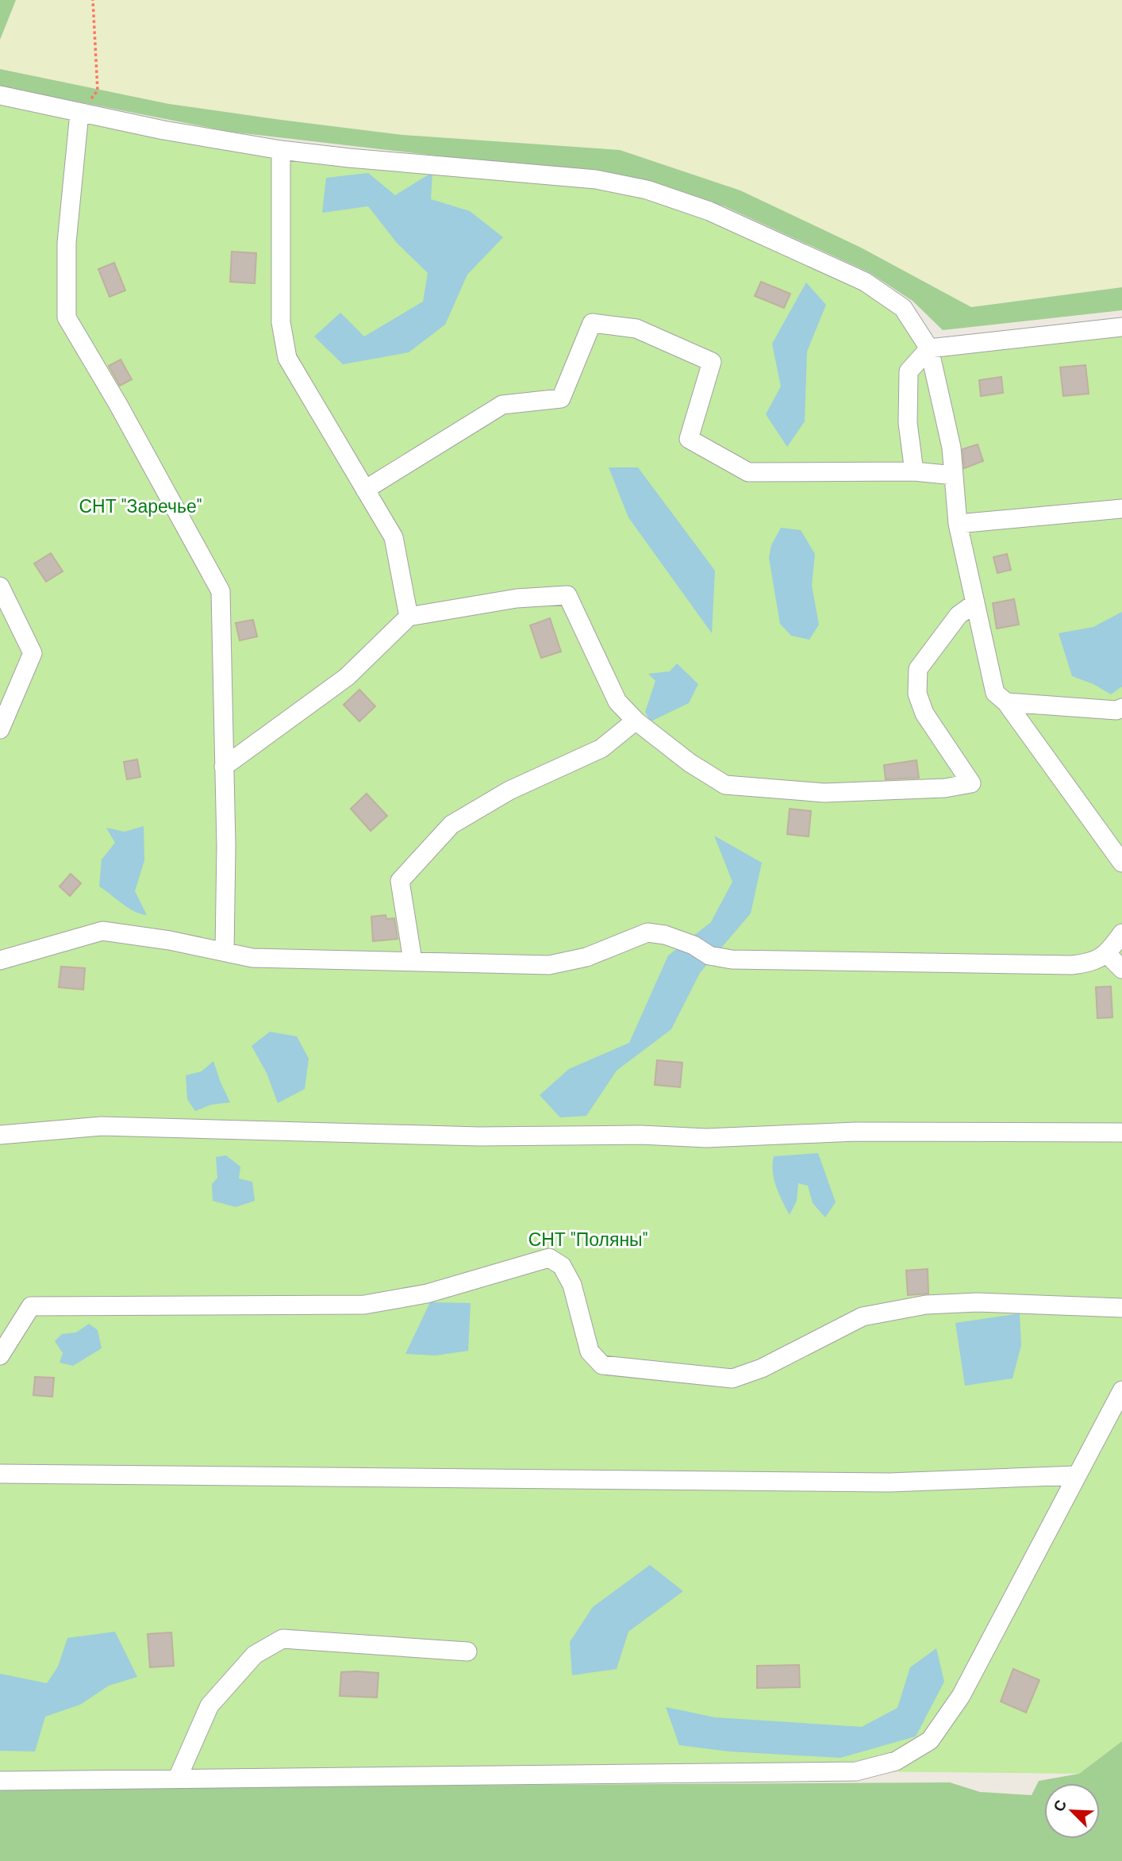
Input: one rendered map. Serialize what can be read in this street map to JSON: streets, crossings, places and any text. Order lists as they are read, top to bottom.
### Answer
{
  "parks": ["СНТ \"Заречье\"", "СНТ \"Поляны\""],
  "north": "top left"
}
